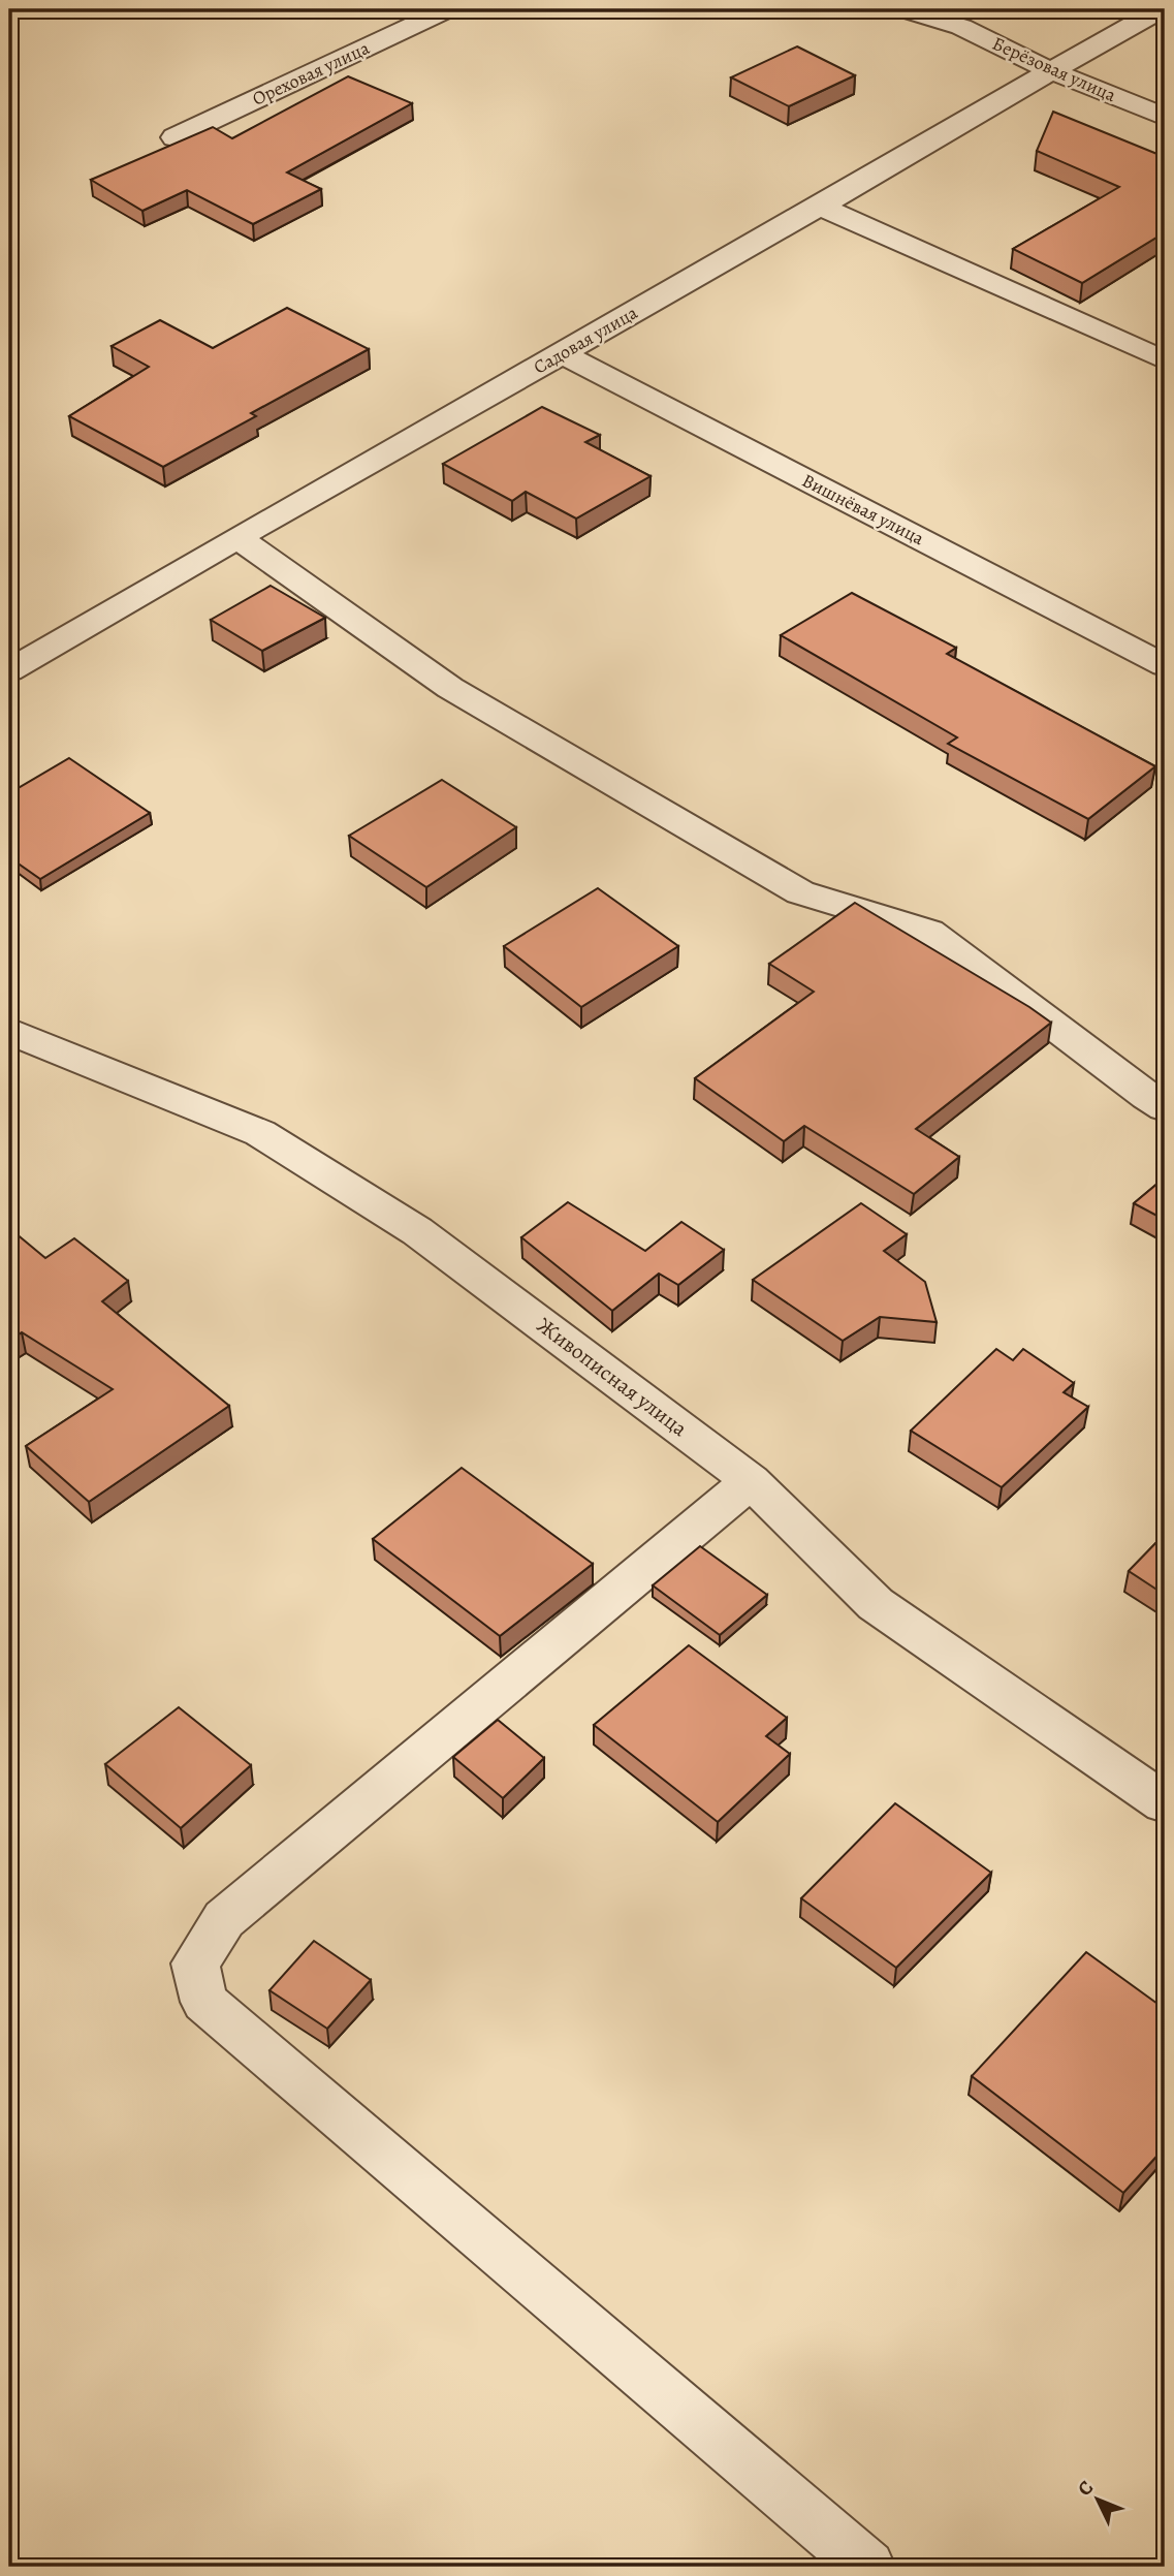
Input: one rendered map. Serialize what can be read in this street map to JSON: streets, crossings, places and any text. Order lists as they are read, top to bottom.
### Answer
{
  "streets": {
    "street": [
      "Берёзовая улица",
      "Ореховая улица",
      "Садовая улица",
      "Вишнёвая улица",
      "Живописная улица"
    ]
  },
  "crossings": [
    ["Берёзовая улица", "Садовая улица"],
    ["Садовая улица", "Вишнёвая улица"]
  ],
  "north": "top left"
}
